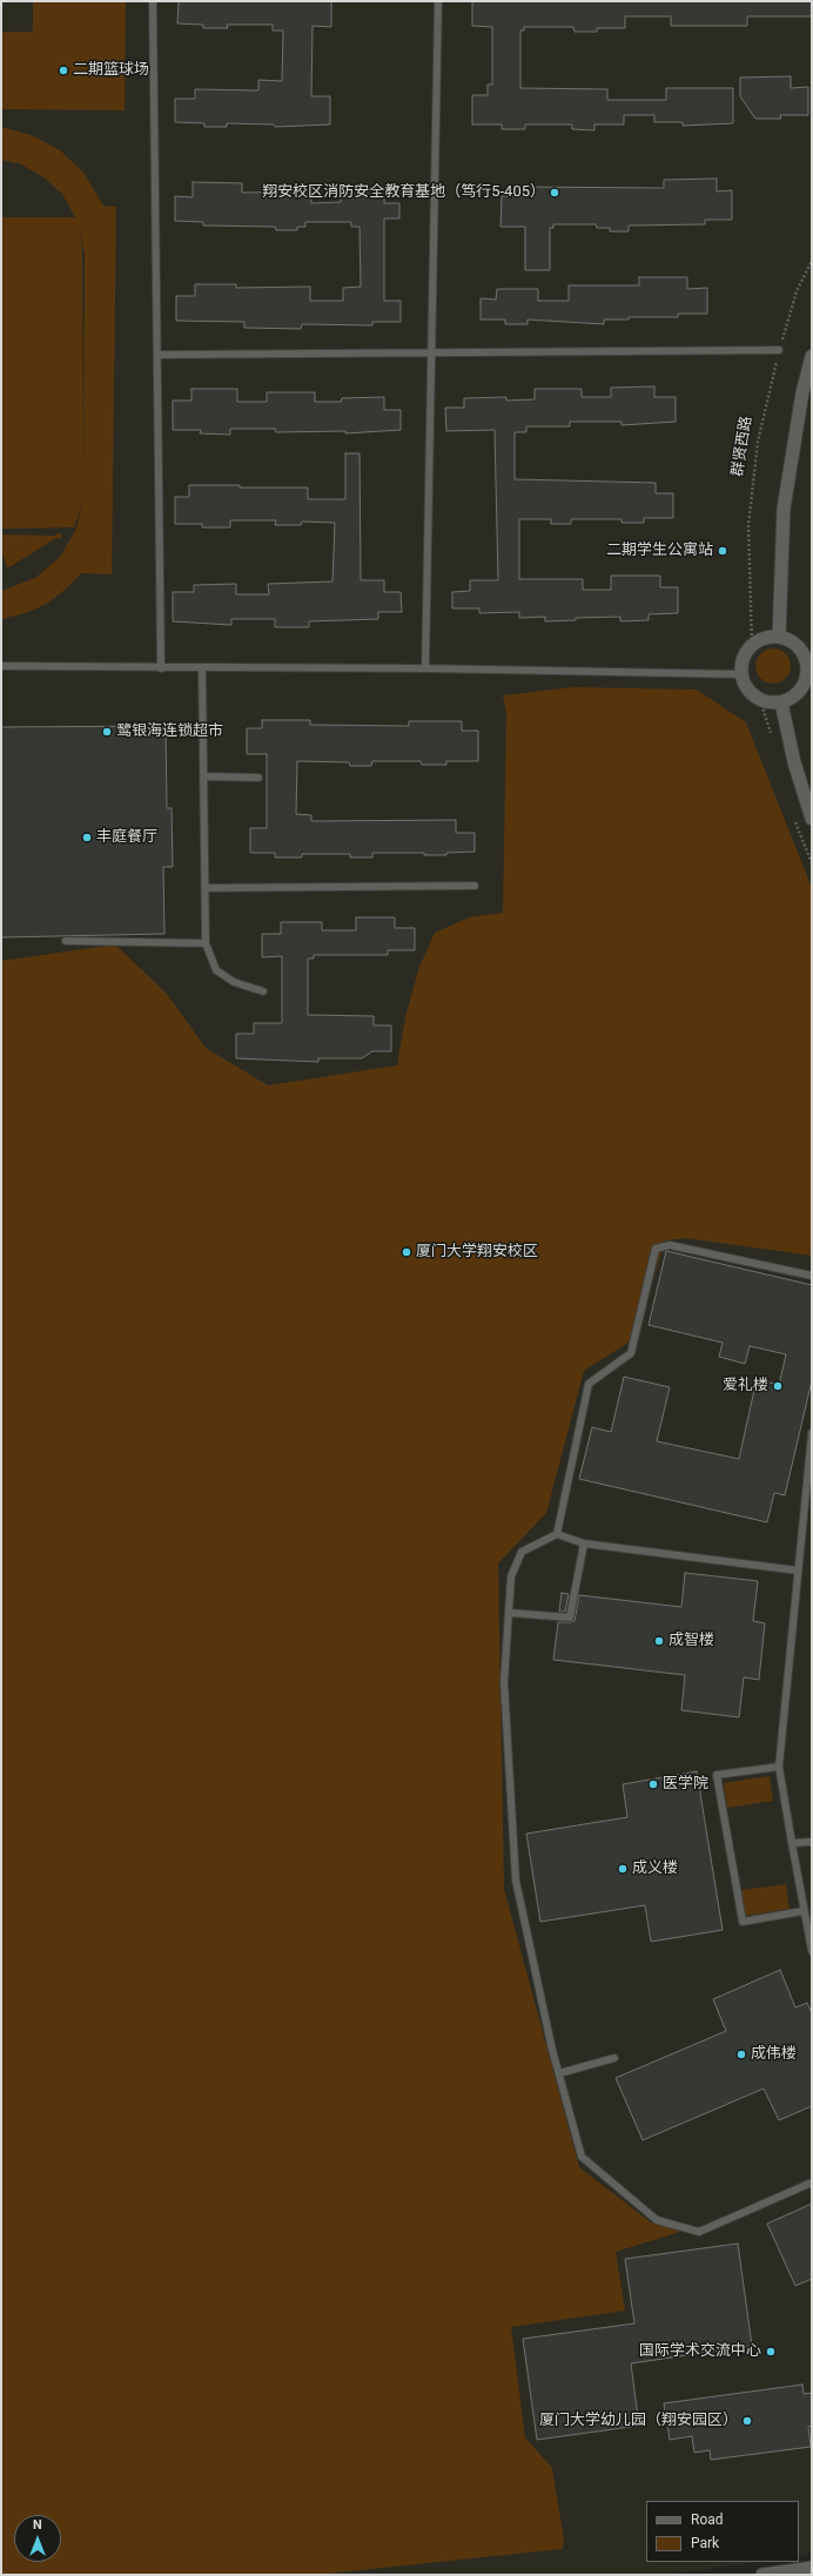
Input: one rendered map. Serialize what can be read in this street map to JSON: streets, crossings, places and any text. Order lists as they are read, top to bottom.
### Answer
{
  "streets": {
    "path": ["群贤西路"]
  },
  "places": [
    "二期篮球场",
    "翔安校区消防安全教育基地（笃行5-405）",
    "二期学生公寓站",
    "鹭银海连锁超市",
    "丰庭餐厅",
    "厦门大学翔安校区",
    "爱礼楼",
    "成智楼",
    "医学院",
    "成义楼",
    "成伟楼",
    "国际学术交流中心",
    "厦门大学幼儿园（翔安园区）"
  ],
  "legend": ["Road", "Park"],
  "north": "top"
}
